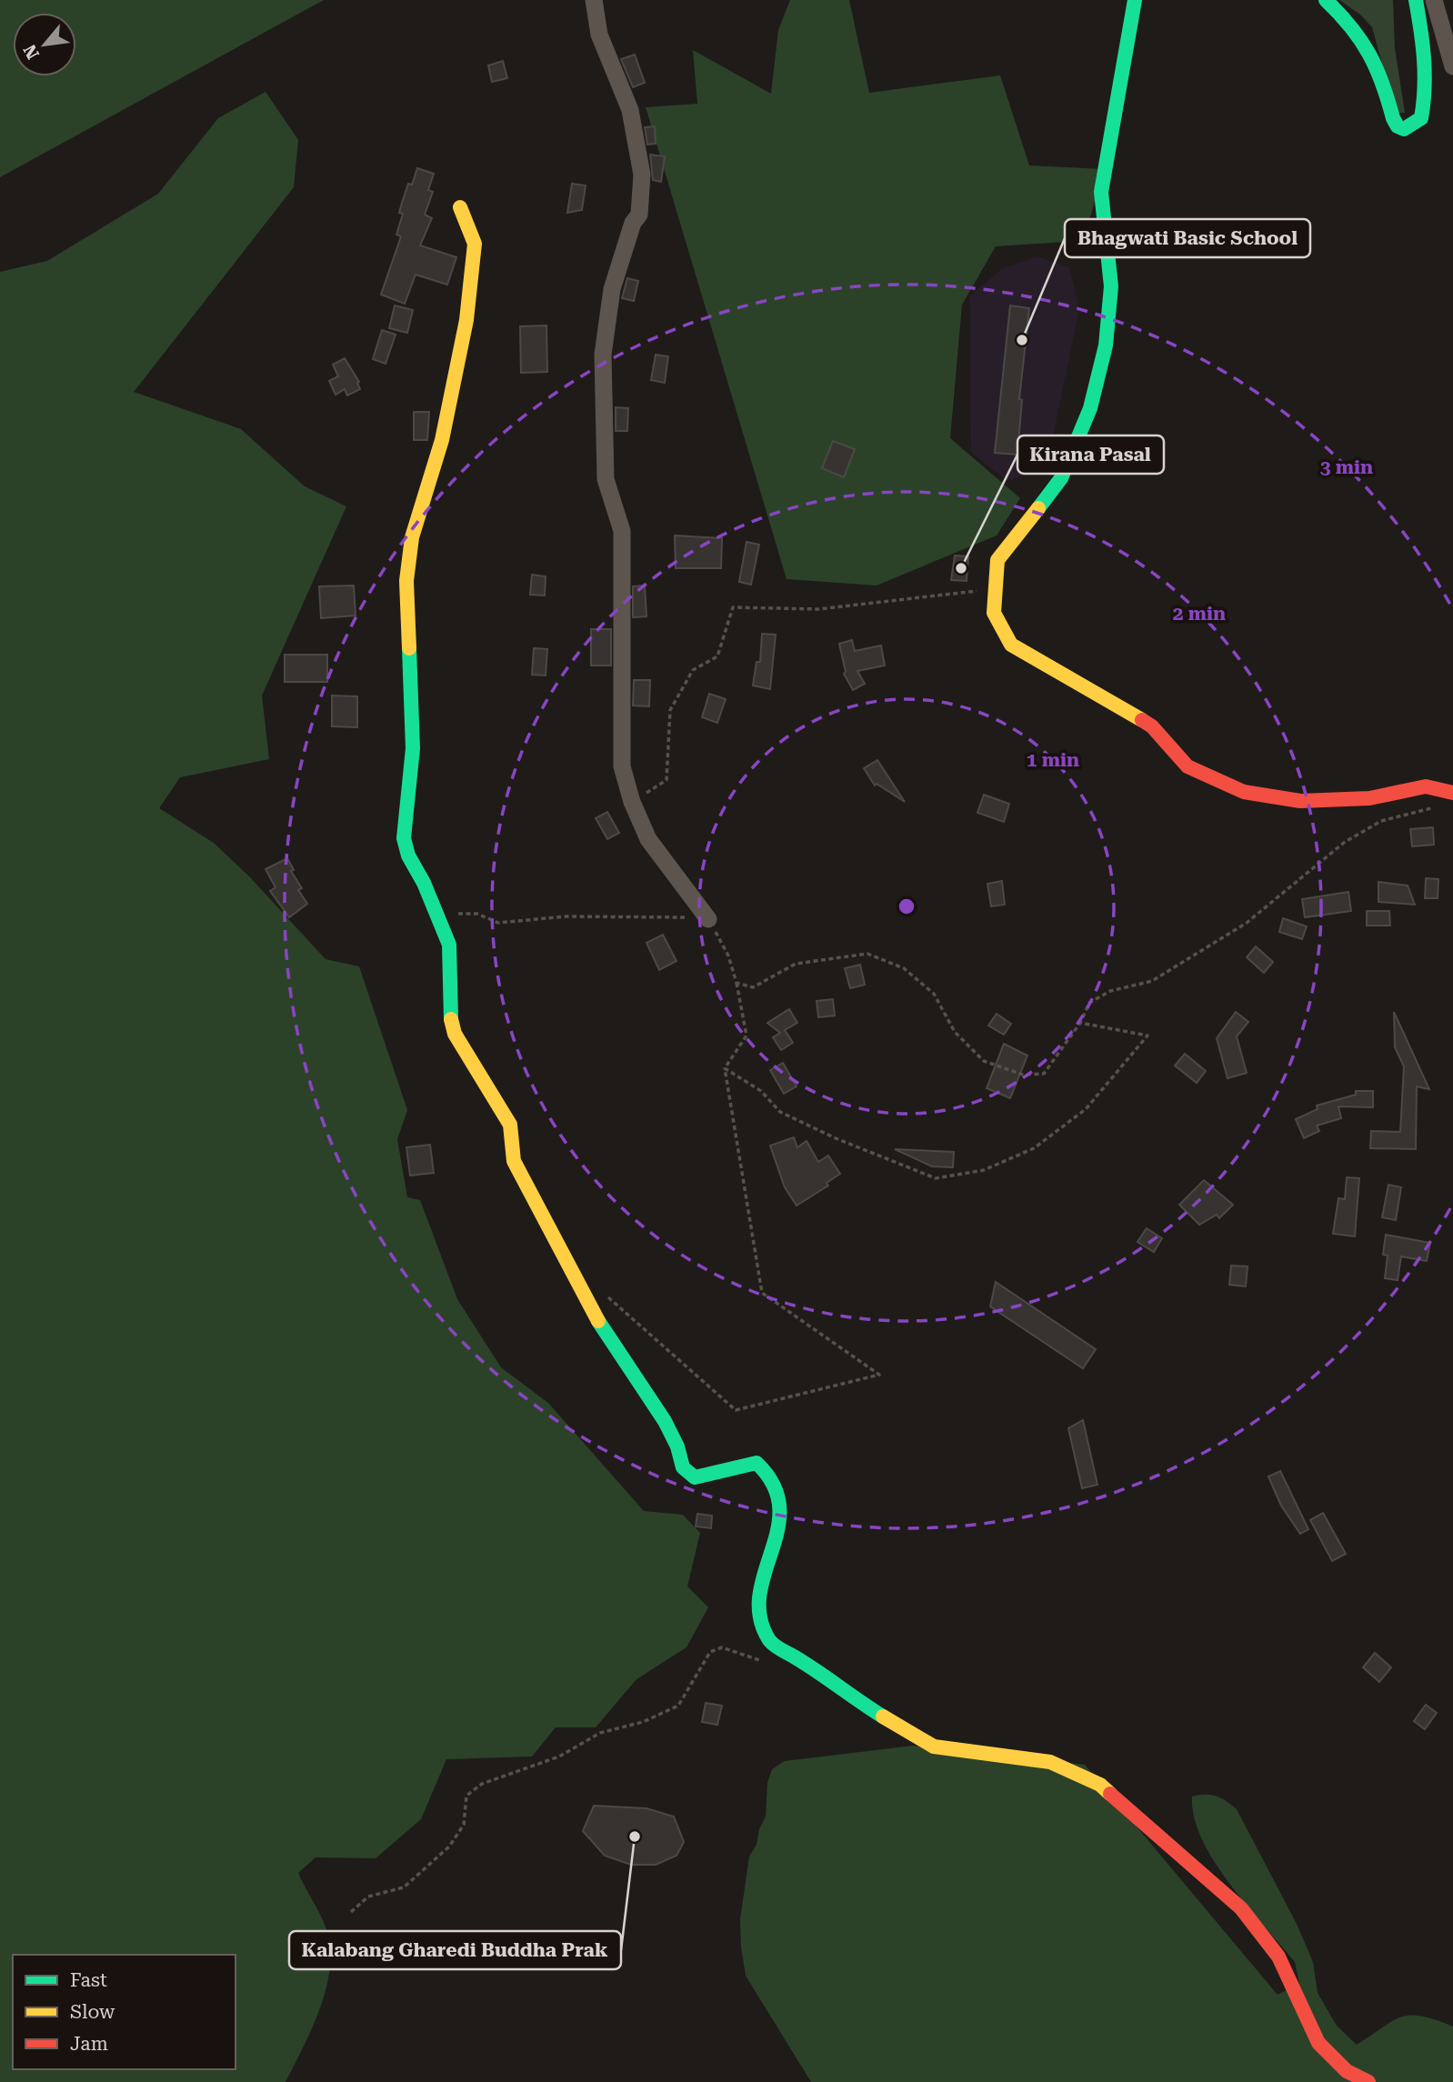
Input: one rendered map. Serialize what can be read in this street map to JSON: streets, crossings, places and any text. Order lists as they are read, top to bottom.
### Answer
{
  "places": ["Bhagwati Basic School", "Kirana Pasal", "Kalabang Gharedi Buddha Prak"],
  "legend": ["Fast", "Slow", "Jam"],
  "north": "bottom left",
  "rings": ["3 min", "2 min", "1 min"]
}
